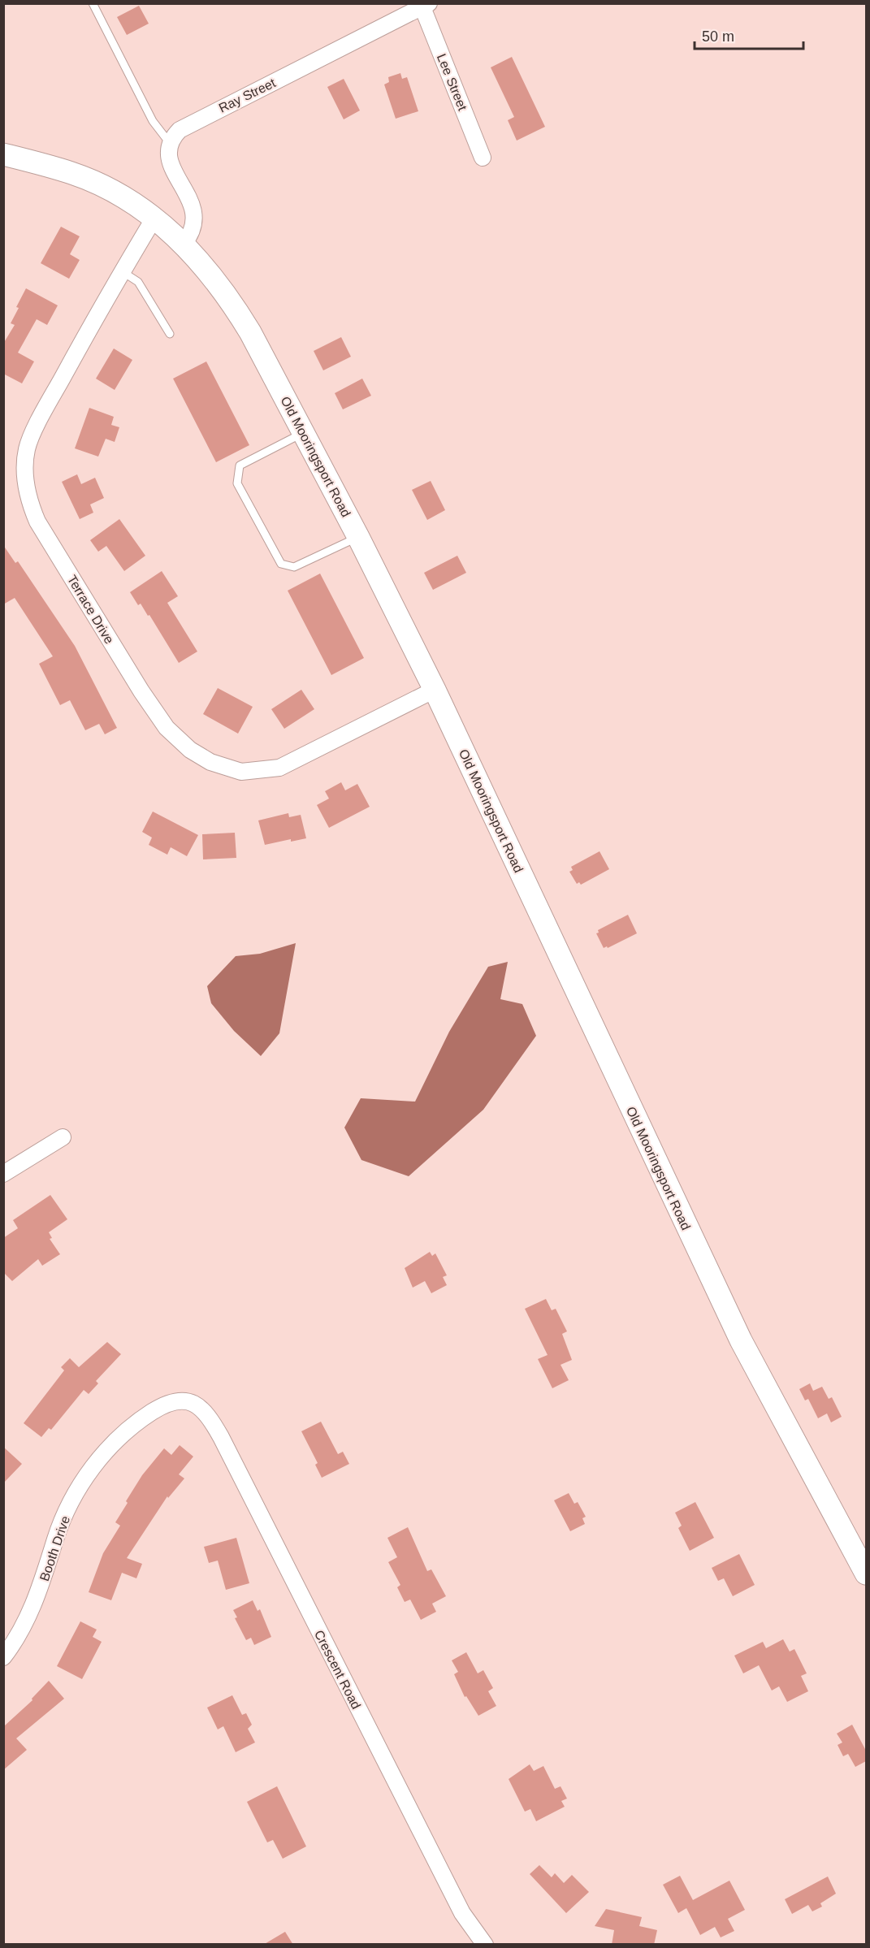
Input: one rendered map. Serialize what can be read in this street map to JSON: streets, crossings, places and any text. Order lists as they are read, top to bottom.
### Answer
{
  "streets": {
    "main road": ["Old Mooringsport Road"],
    "street": [
      "Lee Street",
      "Ray Street",
      "Terrace Drive",
      "Booth Drive",
      "Crescent Road"
    ]
  },
  "crossings": [
    ["Lee Street", "Ray Street"],
    ["Old Mooringsport Road", "Terrace Drive"],
    ["Booth Drive", "Crescent Road"]
  ],
  "scale_bar": "50 m"
}
